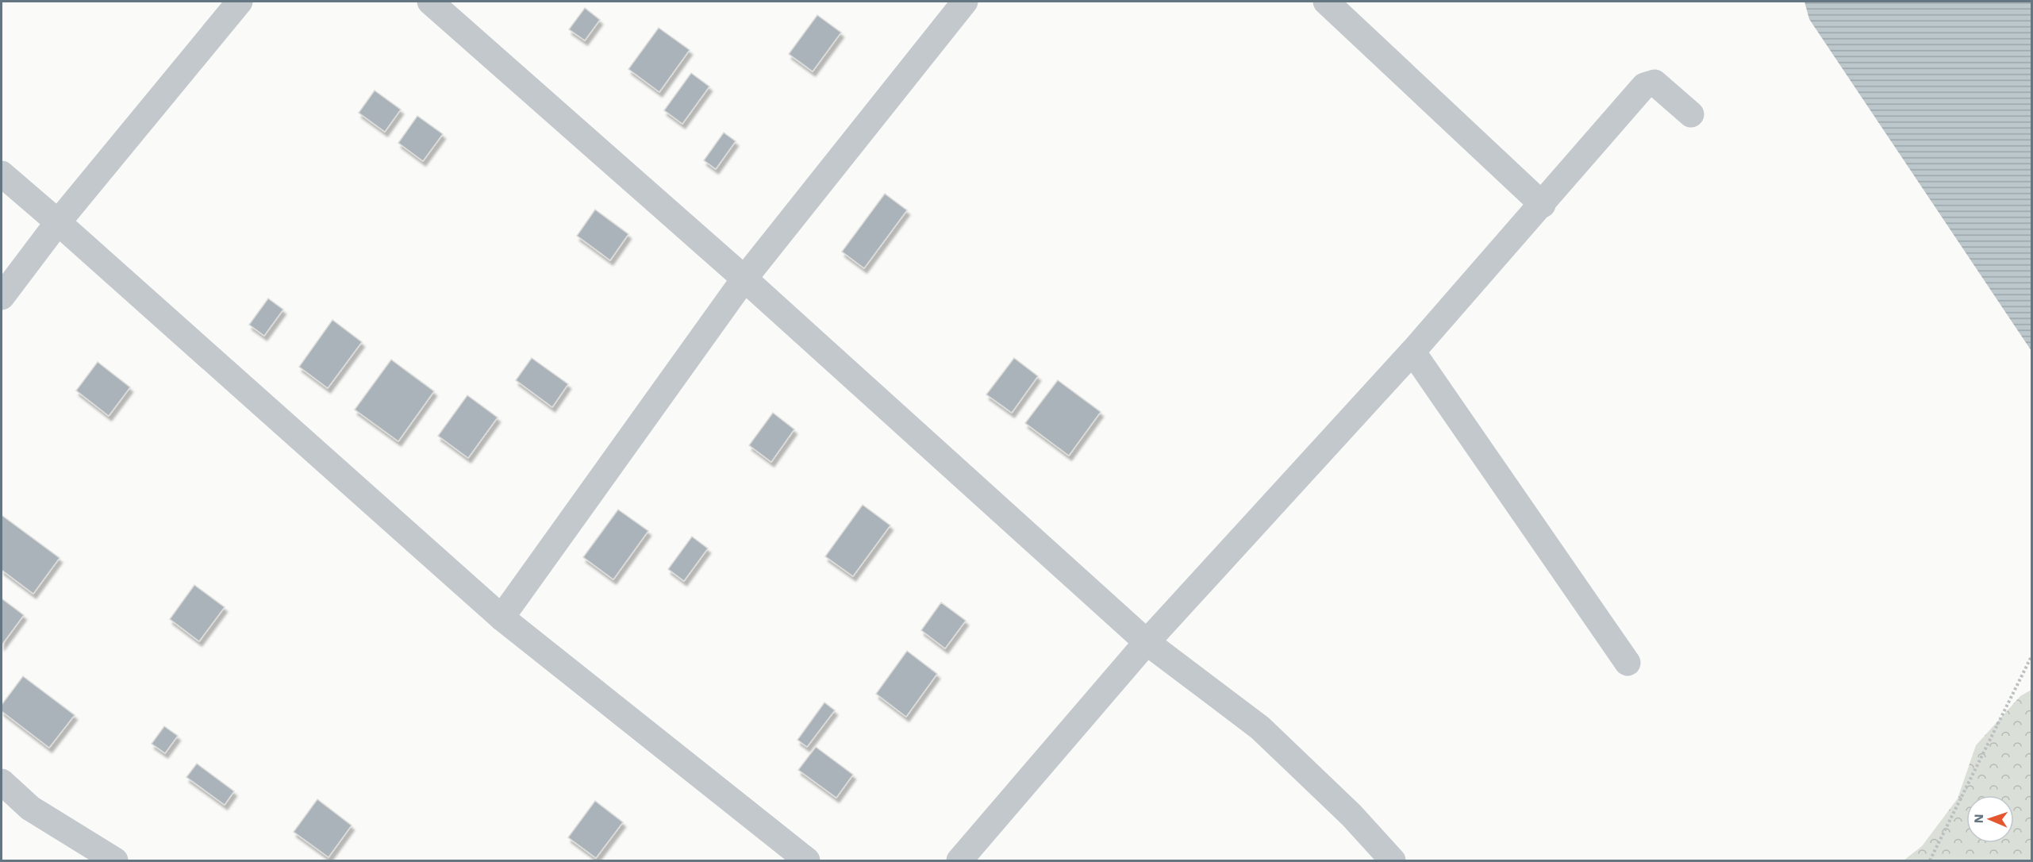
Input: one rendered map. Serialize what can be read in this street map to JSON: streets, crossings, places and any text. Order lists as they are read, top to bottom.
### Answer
{
  "north": "left"
}
